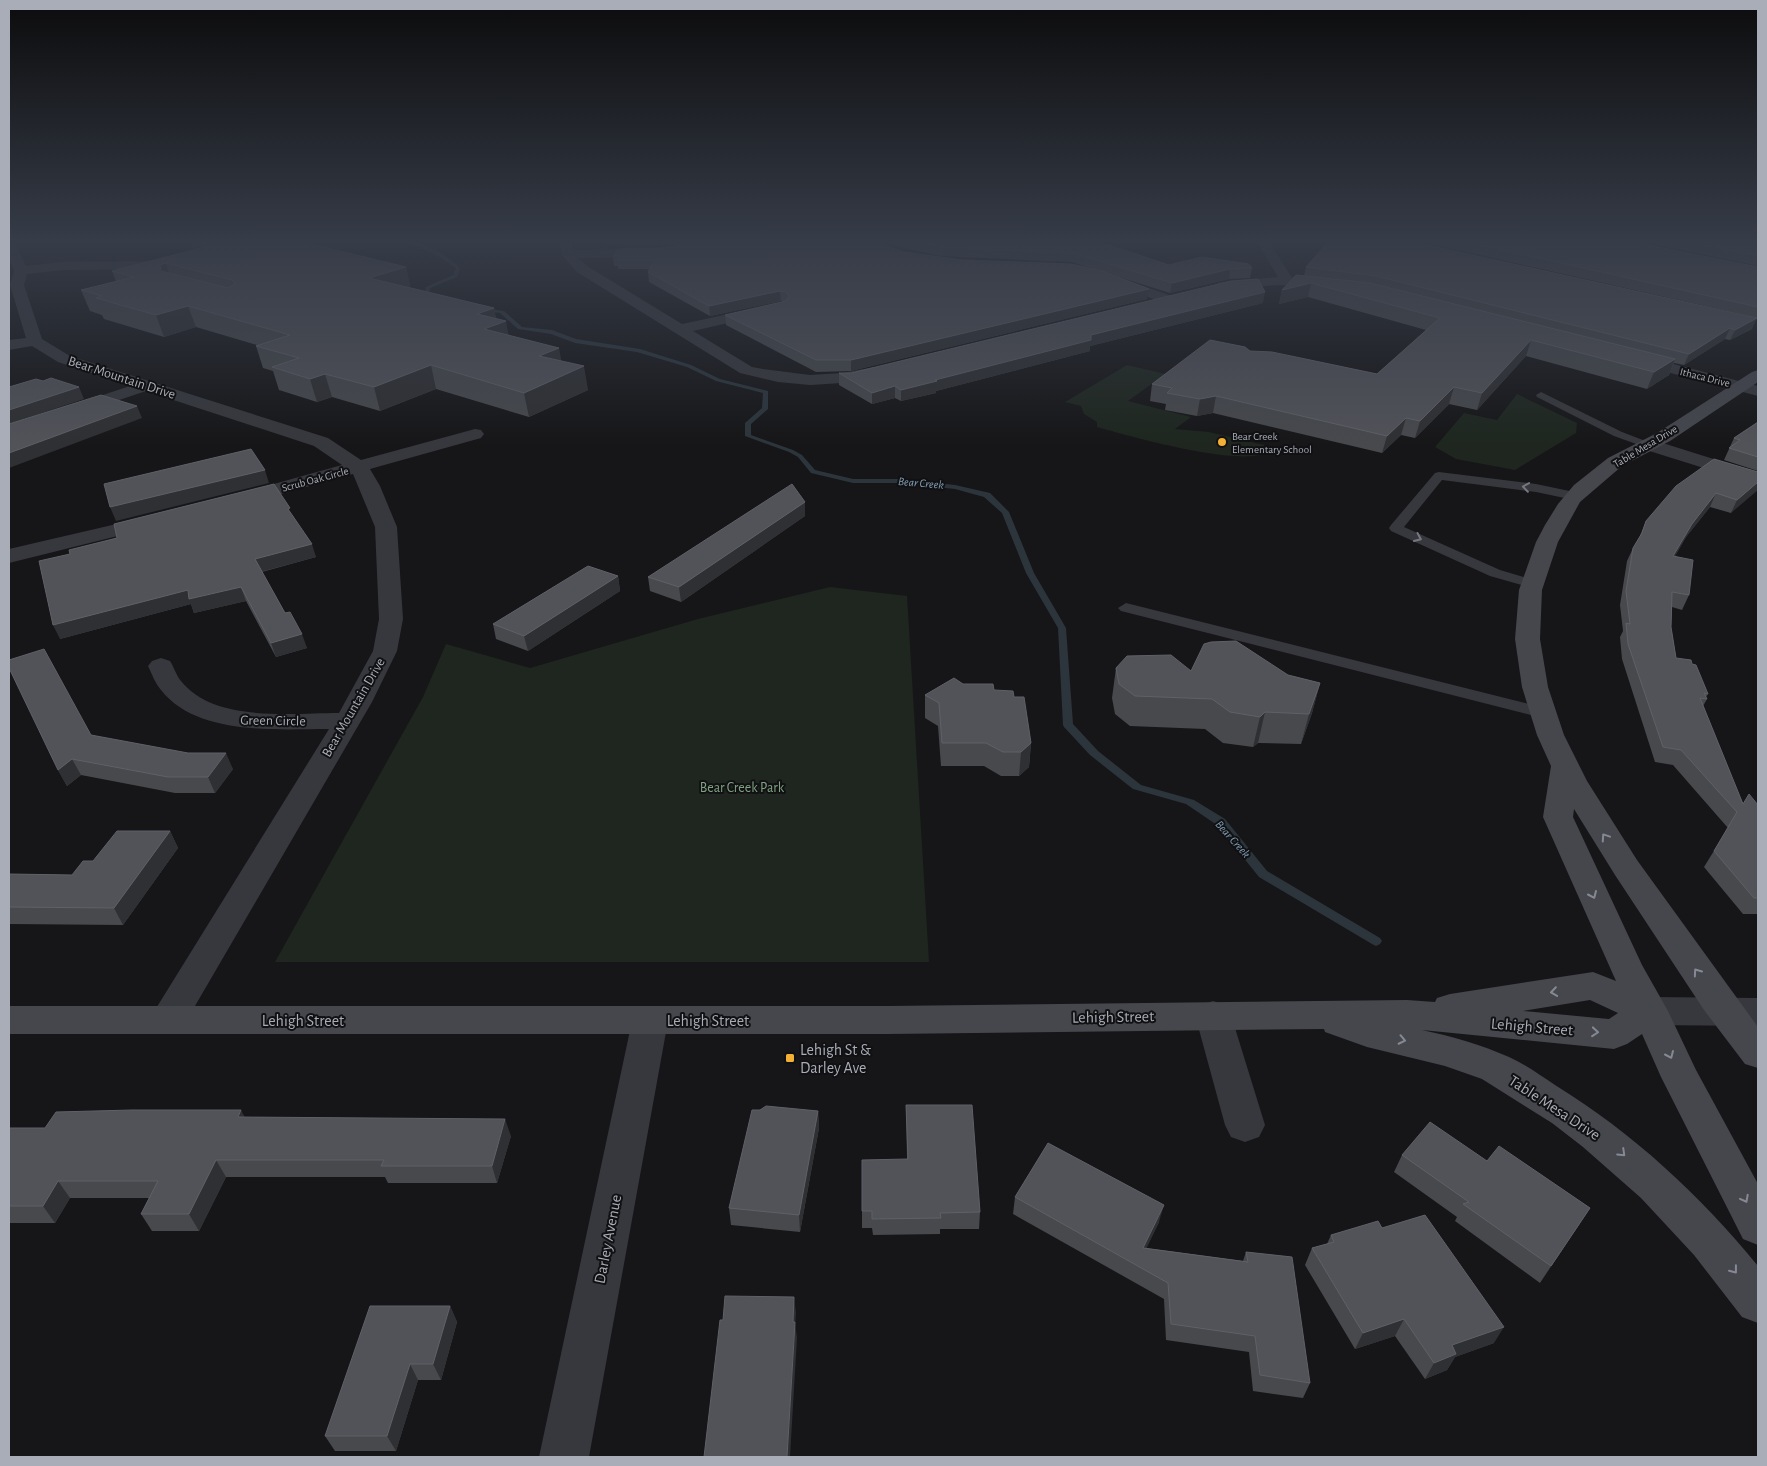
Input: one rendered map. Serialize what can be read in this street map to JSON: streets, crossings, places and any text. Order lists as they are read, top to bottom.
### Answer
{
  "streets": {
    "street": [
      "Bear Mountain Drive",
      "Ithaca Drive",
      "Table Mesa Drive",
      "Scrub Oak Circle",
      "Green Circle",
      "Lehigh Street",
      "Darley Avenue"
    ]
  },
  "crossings": [
    ["Bear Mountain Drive", "Scrub Oak Circle"],
    ["Bear Mountain Drive", "Green Circle"],
    ["Bear Mountain Drive", "Lehigh Street"],
    ["Ithaca Drive", "Table Mesa Drive"],
    ["Table Mesa Drive", "Lehigh Street"],
    ["Lehigh Street", "Darley Avenue"]
  ],
  "water": ["Bear Creek"],
  "parks": ["Bear Creek Park"],
  "places": {
    "other": ["Bear Creek Elementary School"],
    "transit": ["Lehigh St & Darley Ave"]
  }
}
